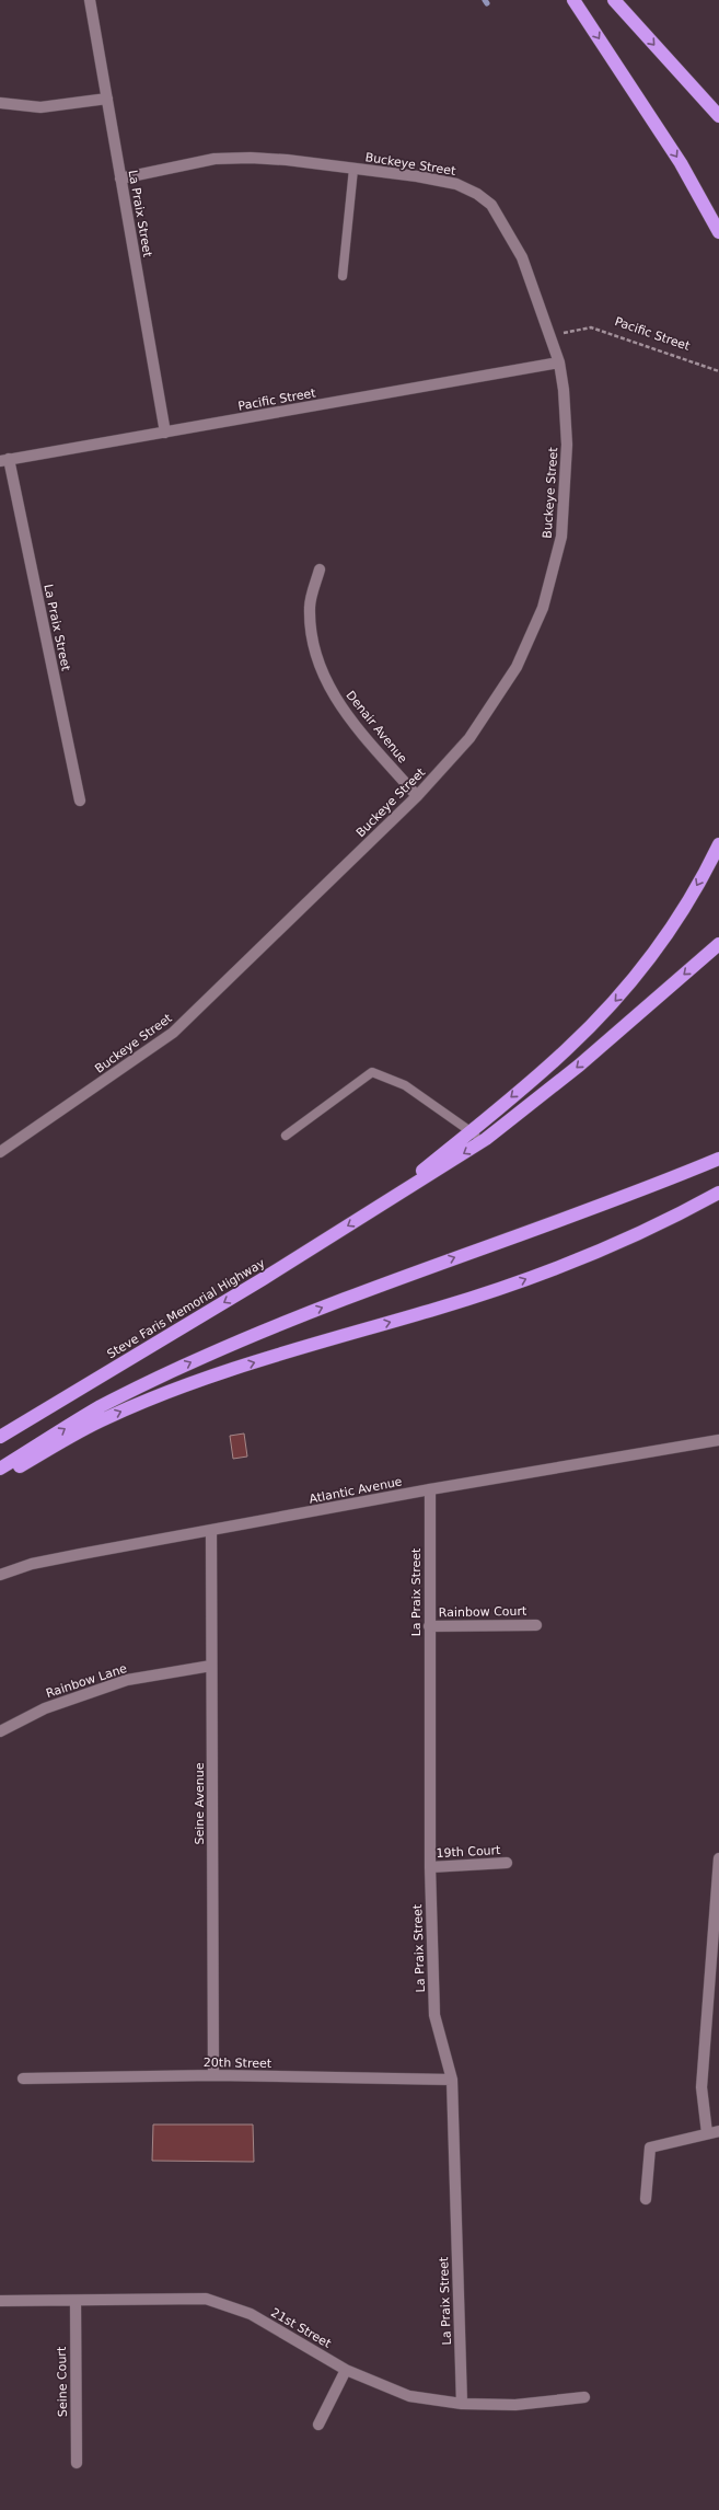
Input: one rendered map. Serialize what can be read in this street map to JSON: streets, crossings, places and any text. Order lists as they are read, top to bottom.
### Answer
{
  "streets": {
    "highway": ["Steve Faris Memorial Highway"],
    "street": [
      "Buckeye Street",
      "La Praix Street",
      "Pacific Street",
      "Denair Avenue",
      "Atlantic Avenue",
      "Rainbow Court",
      "Rainbow Lane",
      "Seine Avenue",
      "19th Court",
      "20th Street",
      "21st Street",
      "Seine Court"
    ]
  },
  "crossings": [
    ["Buckeye Street", "La Praix Street"],
    ["Buckeye Street", "Pacific Street"],
    ["Buckeye Street", "Denair Avenue"],
    ["La Praix Street", "Pacific Street"],
    ["La Praix Street", "Atlantic Avenue"],
    ["La Praix Street", "Rainbow Court"],
    ["La Praix Street", "19th Court"],
    ["La Praix Street", "20th Street"],
    ["La Praix Street", "21st Street"],
    ["Atlantic Avenue", "Seine Avenue"],
    ["Rainbow Lane", "Seine Avenue"],
    ["Seine Avenue", "20th Street"],
    ["21st Street", "Seine Court"]
  ]
}
